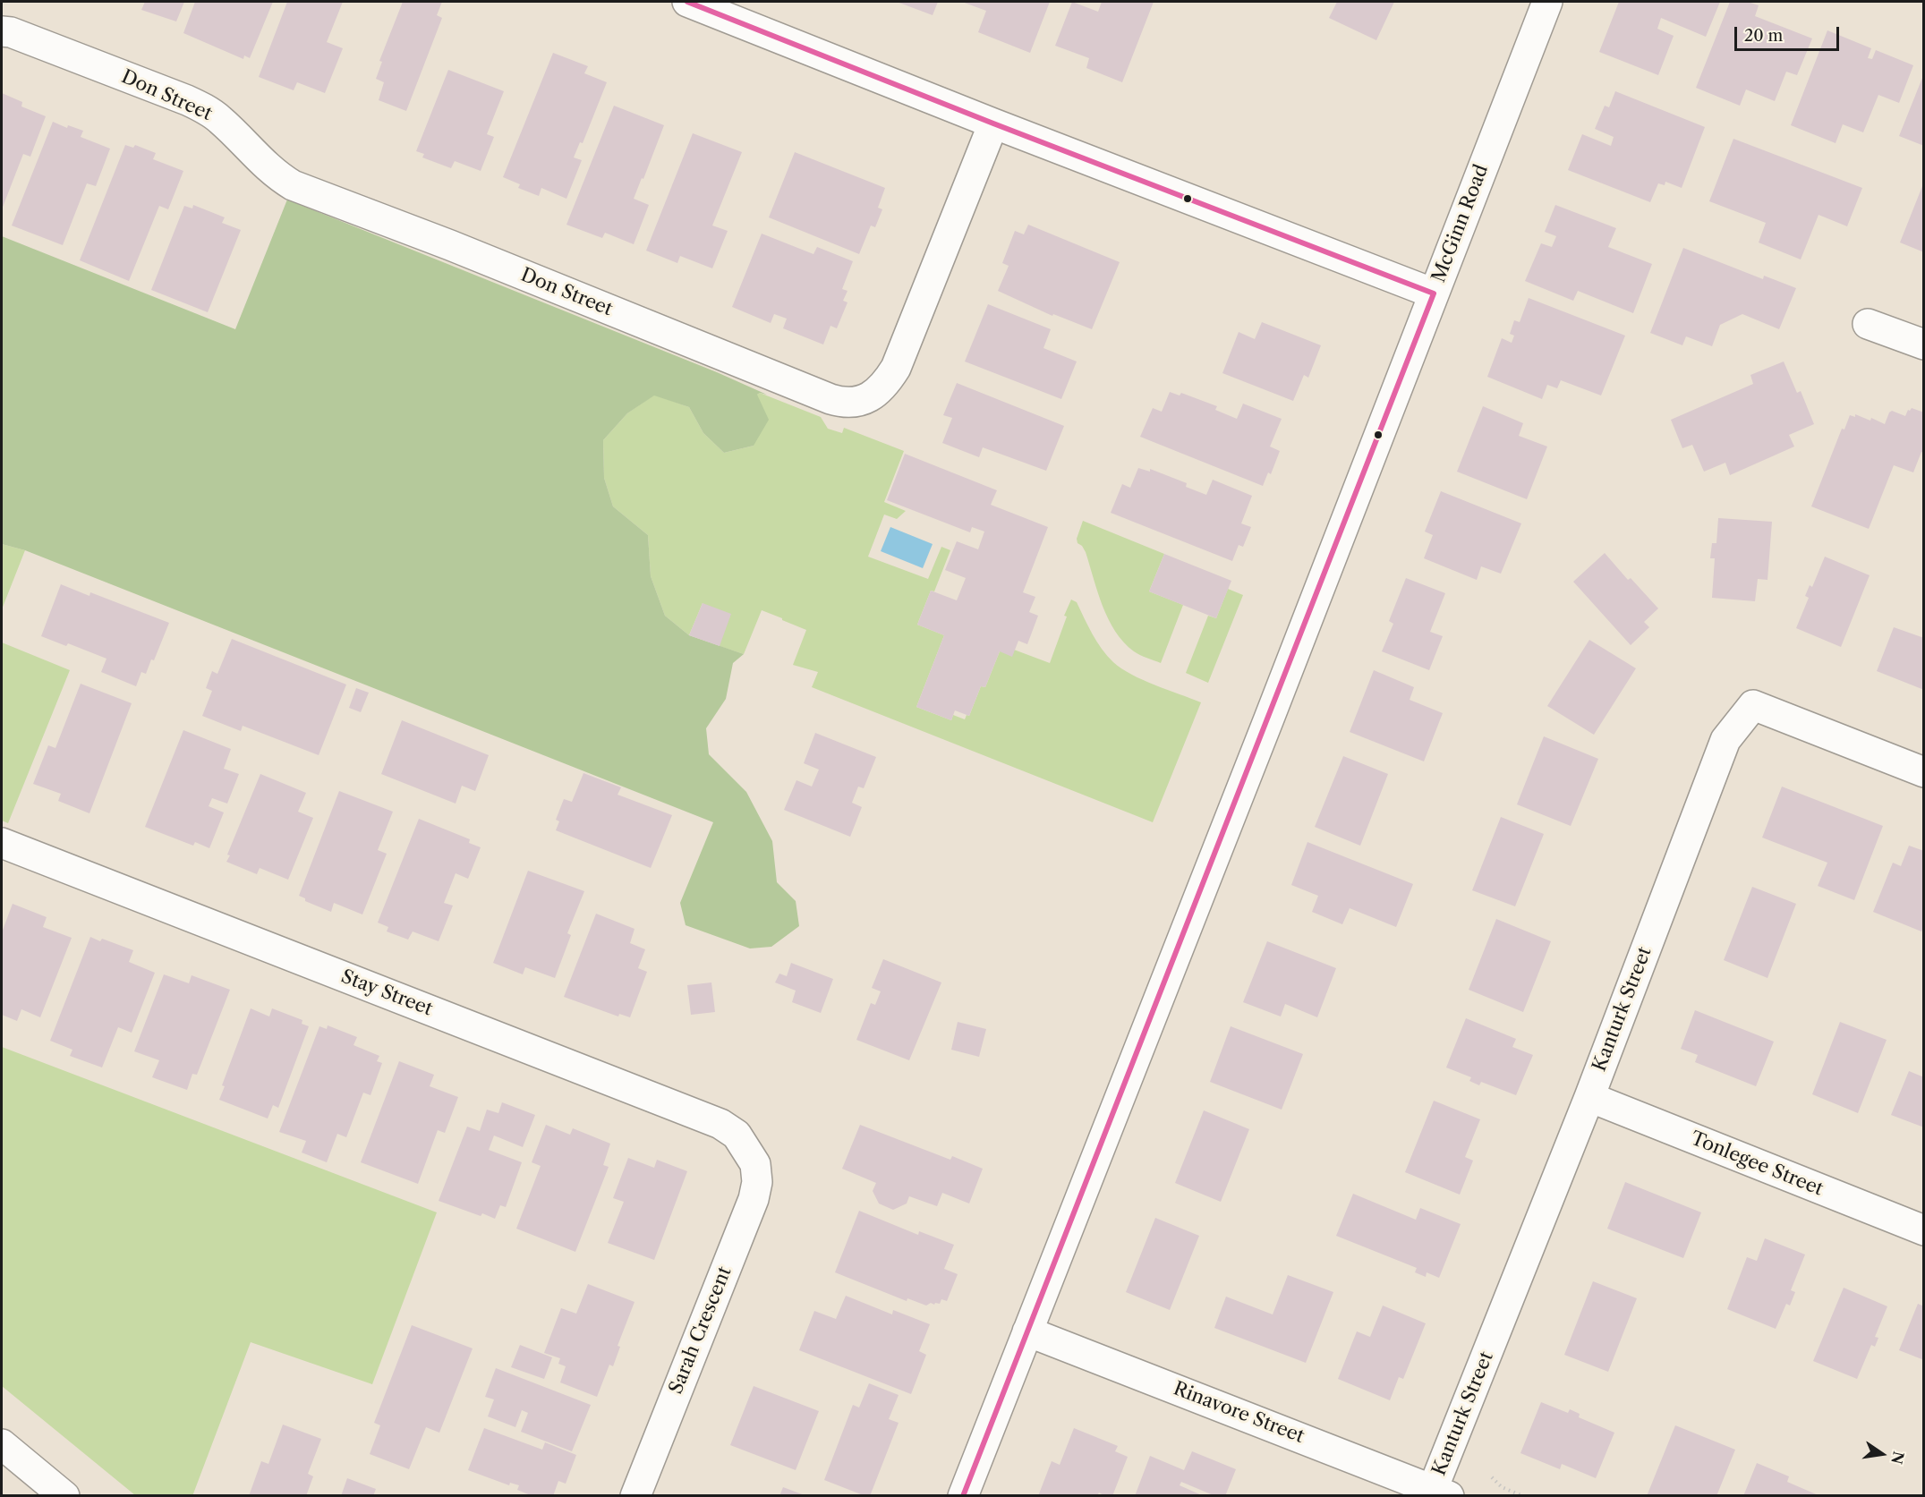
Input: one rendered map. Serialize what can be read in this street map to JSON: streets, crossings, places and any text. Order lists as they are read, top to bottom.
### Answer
{
  "streets": {
    "street": [
      "Don Street",
      "McGinn Road",
      "Stay Street",
      "Kanturk Street",
      "Tonlegee Street",
      "Sarah Crescent",
      "Rinavore Street"
    ]
  },
  "crossings": [
    ["McGinn Road", "Rinavore Street"],
    ["Stay Street", "Sarah Crescent"],
    ["Kanturk Street", "Tonlegee Street"],
    ["Kanturk Street", "Rinavore Street"]
  ],
  "scale_bar": "20 m",
  "north": "right"
}
